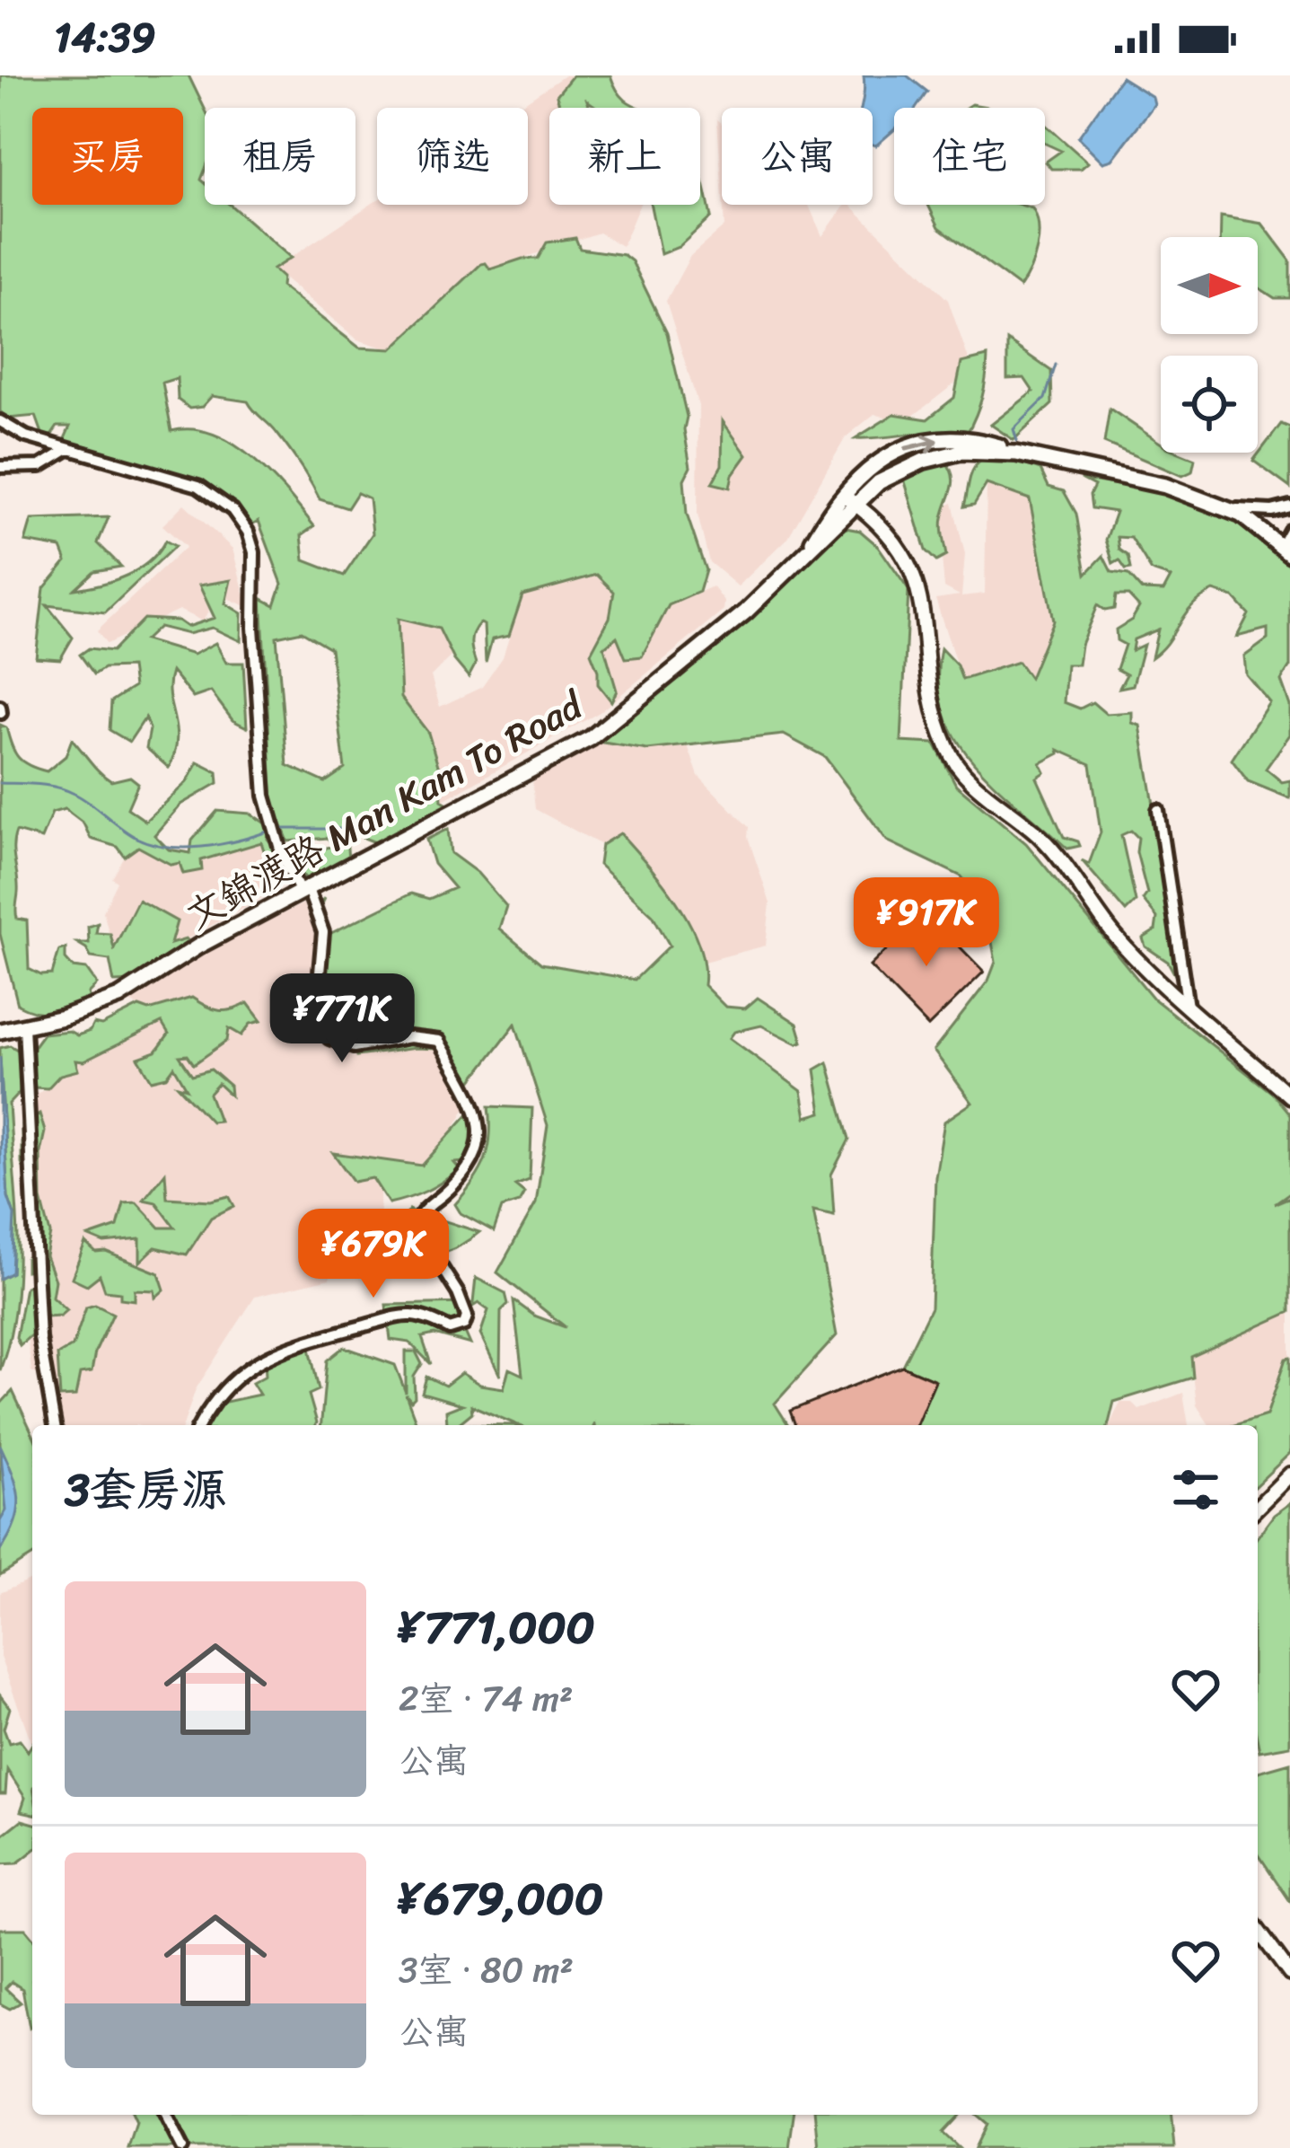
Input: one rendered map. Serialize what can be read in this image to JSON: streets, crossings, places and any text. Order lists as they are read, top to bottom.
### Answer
{
  "streets": {
    "main road": ["文錦渡路 Man Kam To Road"]
  },
  "north": "right",
  "page": {
    "status": "14:39",
    "chip": [
      "买房",
      "租房",
      "筛选",
      "新上",
      "公寓",
      "住宅"
    ],
    "price": ["¥917K", "¥771K", "¥679K"],
    "heading": "3套房源",
    "list": [
      {
        "name": "¥771,000",
        "note": "2室 · 74 m² · 公寓"
      },
      {
        "name": "¥679,000",
        "note": "3室 · 80 m² · 公寓"
      }
    ]
  }
}
